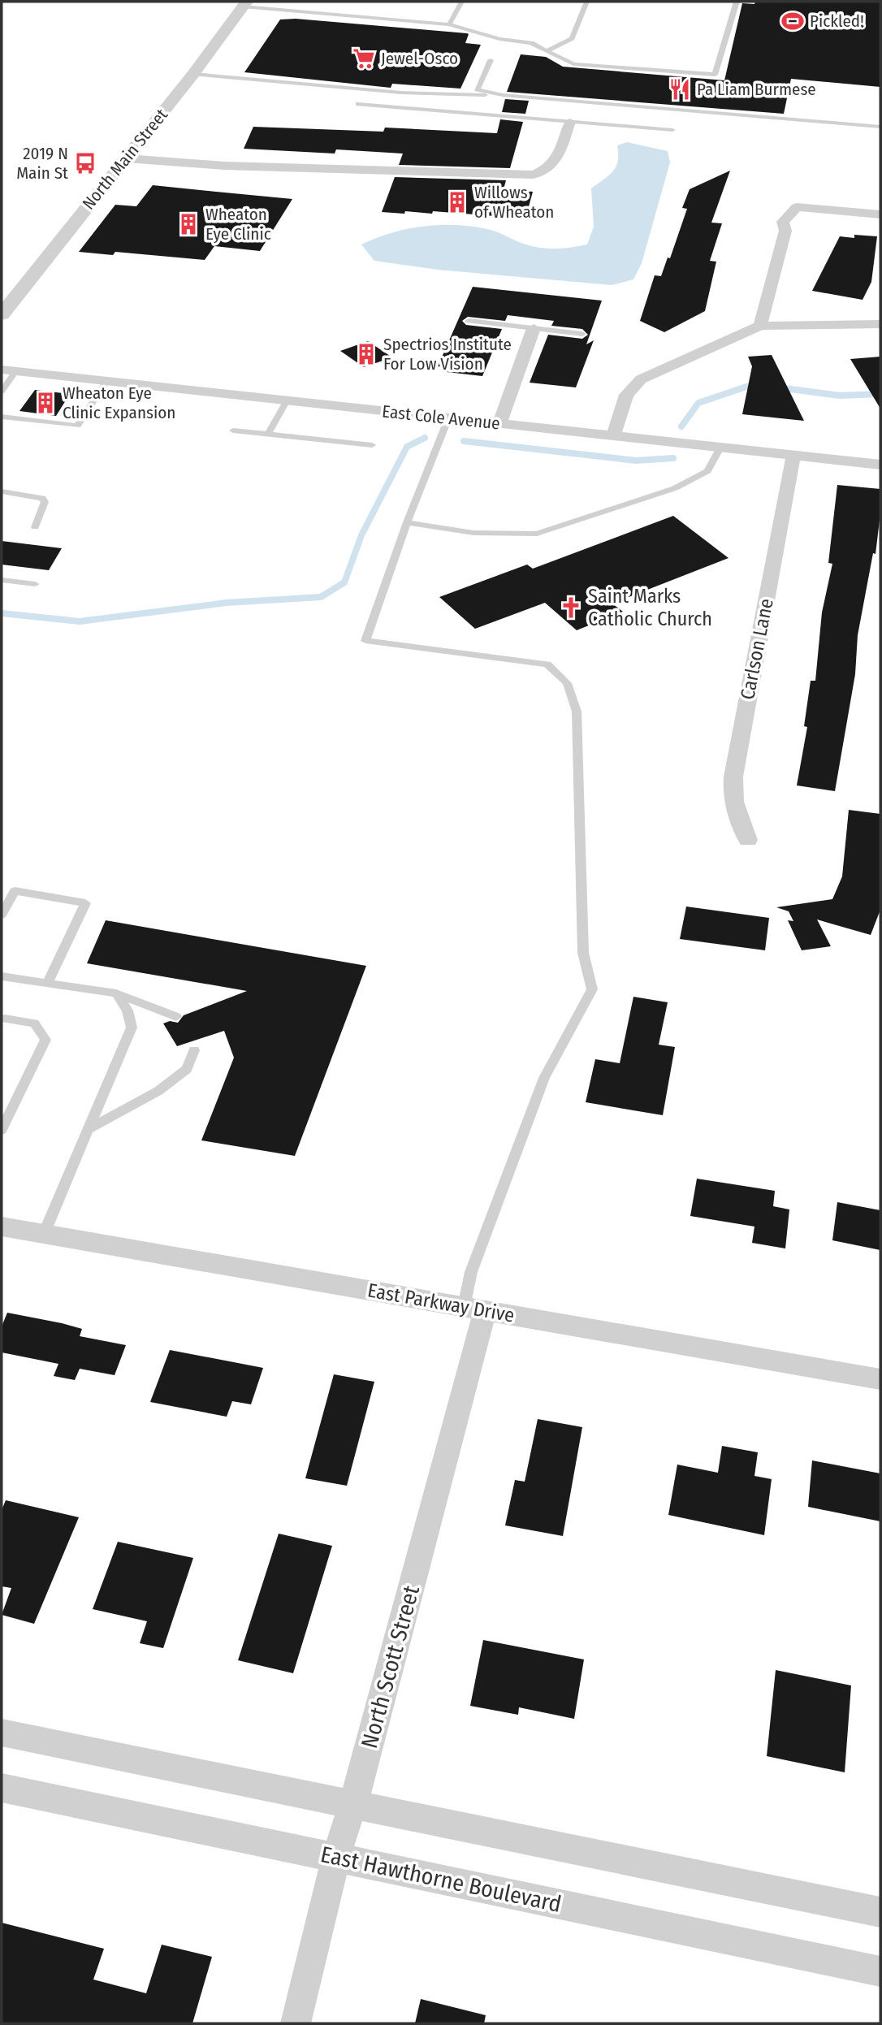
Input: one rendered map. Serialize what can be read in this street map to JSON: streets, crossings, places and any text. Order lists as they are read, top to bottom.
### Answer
{
  "streets": {
    "street": [
      "North Main Street",
      "East Cole Avenue",
      "Carlson Lane",
      "East Parkway Drive",
      "North Scott Street",
      "East Hawthorne Boulevard"
    ]
  },
  "crossings": [
    ["East Cole Avenue", "Carlson Lane"],
    ["East Parkway Drive", "North Scott Street"],
    ["North Scott Street", "East Hawthorne Boulevard"]
  ],
  "places": {
    "sports": ["Pickled!"],
    "supermarket": ["Jewel-Osco"],
    "restaurant": ["Pa Liam Burmese"],
    "bus stop": ["2019 N Main St"],
    "building": [
      "Willows of Wheaton",
      "Wheaton Eye Clinic",
      "Spectrios Institute For Low Vision",
      "Wheaton Eye Clinic Expansion"
    ],
    "church": ["Saint Marks Catholic Church"]
  }
}
